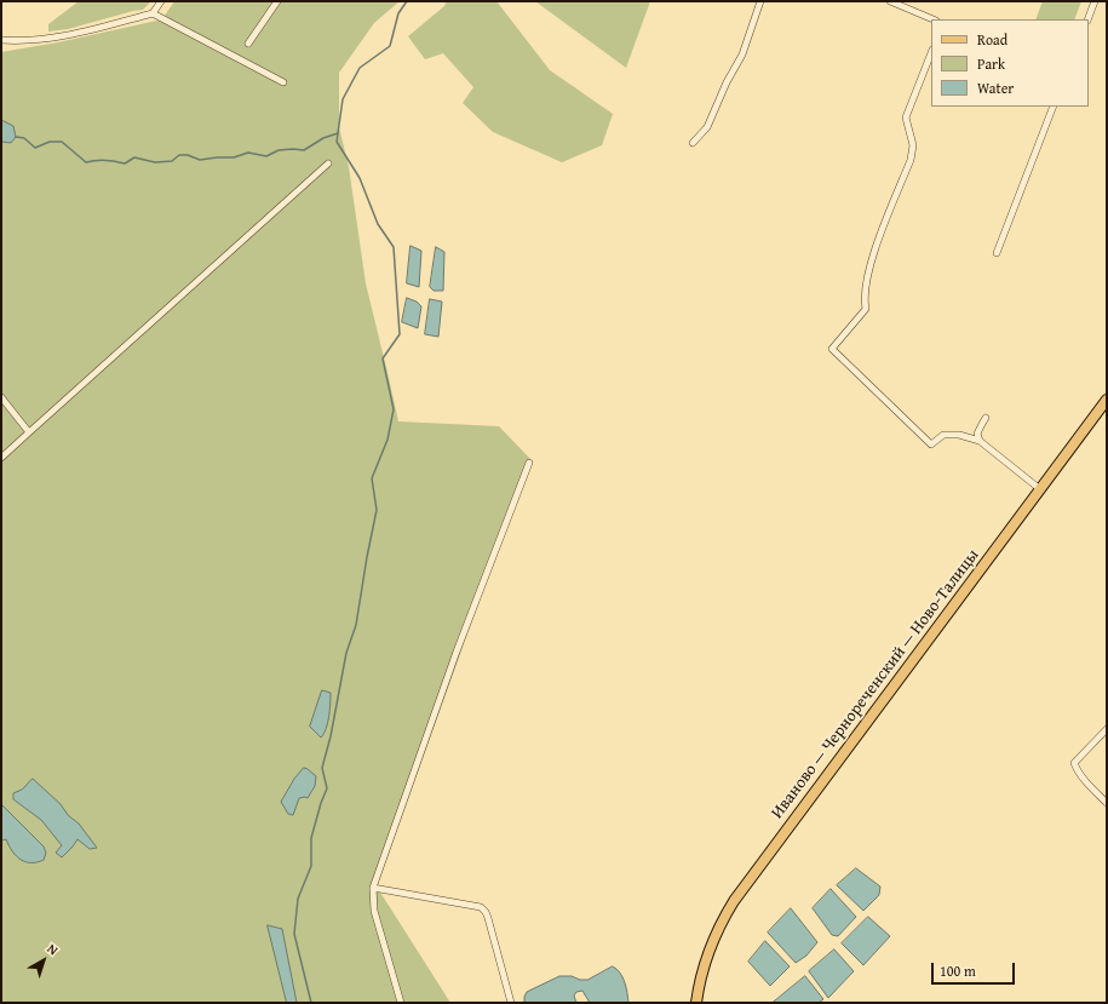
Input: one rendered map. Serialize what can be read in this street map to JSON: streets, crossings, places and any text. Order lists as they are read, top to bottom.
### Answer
{
  "streets": {
    "main road": ["Иваново — Чернореченский — Ново-Талицы"]
  },
  "legend": ["Road", "Park", "Water"],
  "scale_bar": "100 m",
  "north": "top right"
}
